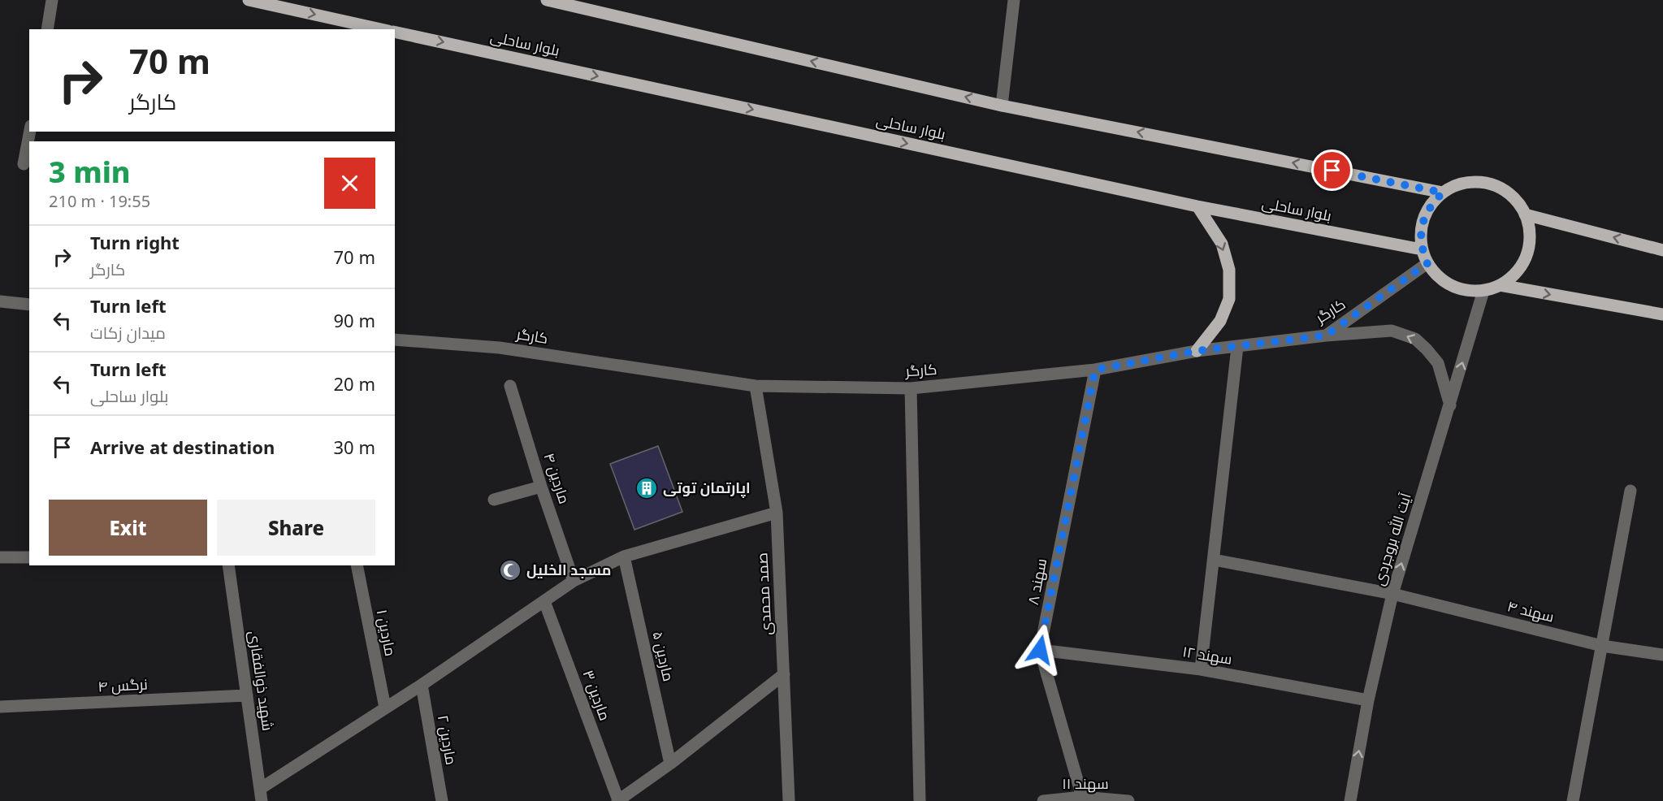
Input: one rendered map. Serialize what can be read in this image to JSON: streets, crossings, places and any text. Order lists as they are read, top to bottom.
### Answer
{
  "streets": {
    "main road": ["بلوار ساحلی"],
    "street": [
      "کارگر",
      "ماردین ۴",
      "آیت الله بروجردی",
      "سهند ۸",
      "صمد محمدی",
      "سهند ۴",
      "ماردین ۱",
      "سهند ۱۲",
      "ماردین ۵",
      "شهید ذوالفقاری",
      "نرگس ۴",
      "ماردین ۳",
      "ماردین ۲",
      "سهند ۱۱"
    ]
  },
  "crossings": [
    ["بلوار ساحلی", "کارگر"],
    ["بلوار ساحلی", "آیت الله بروجردی"],
    ["کارگر", "آیت الله بروجردی"],
    ["کارگر", "سهند ۸"],
    ["کارگر", "صمد محمدی"],
    ["آیت الله بروجردی", "سهند ۴"],
    ["آیت الله بروجردی", "سهند ۱۲"],
    ["سهند ۸", "سهند ۱۲"],
    ["سهند ۸", "سهند ۱۱"],
    ["شهید ذوالفقاری", "نرگس ۴"]
  ],
  "one_way": ["آیت الله بروجردی"],
  "places": {
    "building": ["اپارتمان توتی"],
    "mosque": ["مسجد الخلیل"]
  },
  "page": {
    "turn": ["70 m", "کارگر"],
    "heading": ["3 min", "210 m · 19:55"],
    "list": [
      {
        "name": "Turn right",
        "note": "کارگر",
        "value": "70 m"
      },
      {
        "name": "Turn left",
        "note": "میدان زکات",
        "value": "90 m"
      },
      {
        "name": "Turn left",
        "note": "بلوار ساحلی",
        "value": "20 m"
      },
      {
        "name": "Arrive at destination",
        "value": "30 m"
      }
    ],
    "buttons": ["Exit", "Share"]
  }
}
